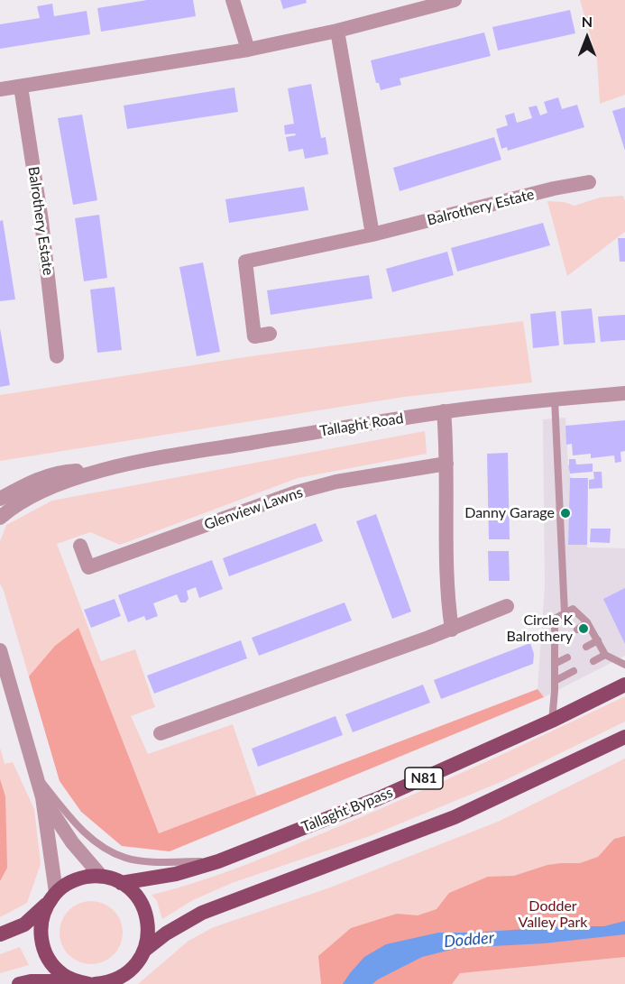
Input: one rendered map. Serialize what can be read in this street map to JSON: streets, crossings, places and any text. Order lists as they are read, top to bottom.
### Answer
{
  "streets": {
    "main road": ["N81", "Tallaght Bypass"],
    "street": ["Balrothery Estate", "Tallaght Road", "Glenview Lawns"]
  },
  "crossings": [
    ["N81", "Tallaght Bypass"]
  ],
  "water": ["Dodder"],
  "parks": ["Dodder Valley Park"],
  "places": ["Danny Garage", "Circle K Balrothery"],
  "north": "top"
}
